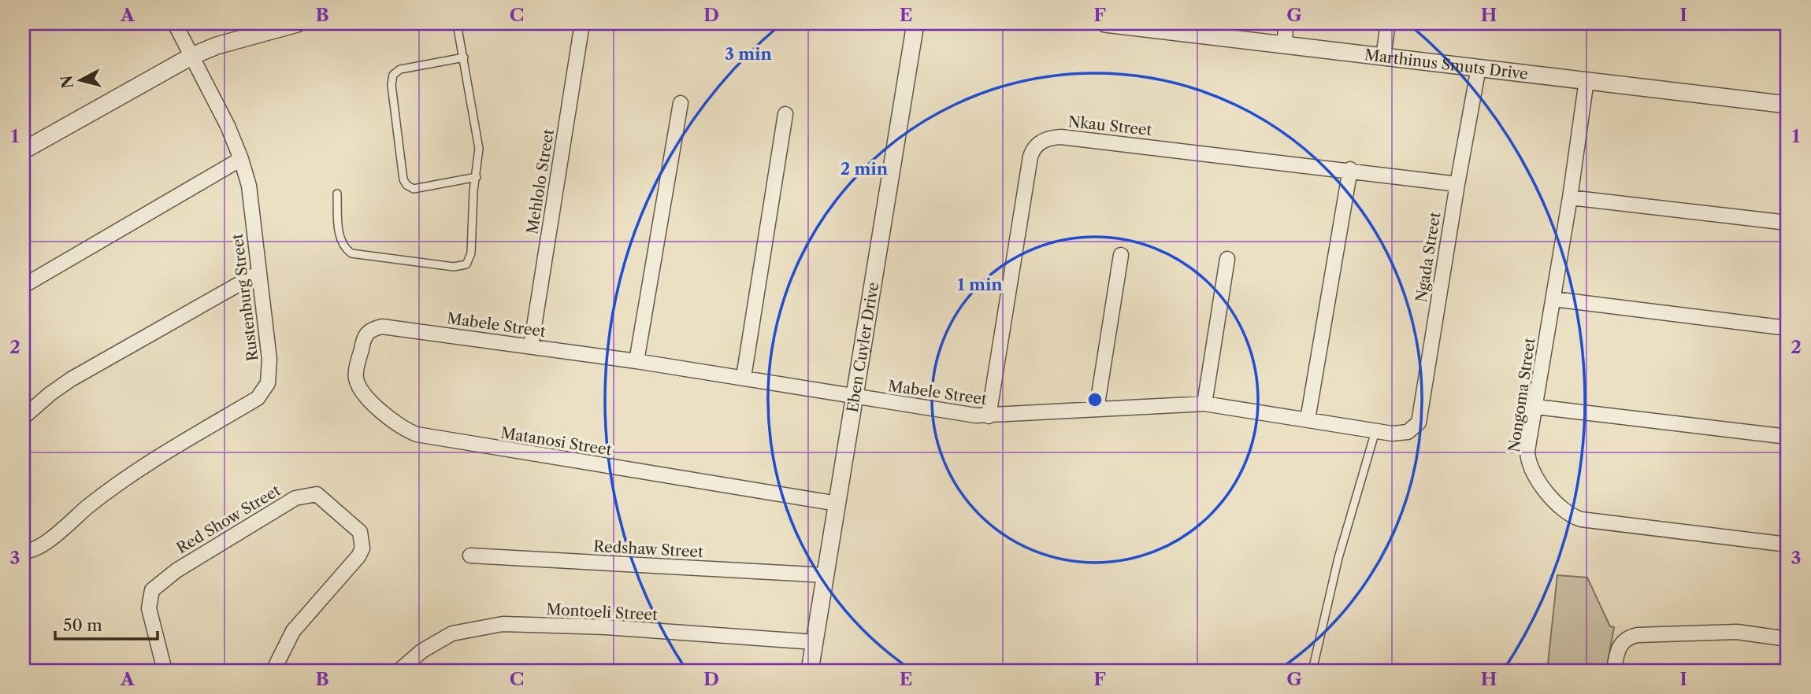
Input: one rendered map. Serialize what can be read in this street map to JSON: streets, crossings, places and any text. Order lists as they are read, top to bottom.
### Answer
{
  "streets": {
    "street": [
      "Marthinus Smuts Drive",
      "Nkau Street",
      "Mehlolo Street",
      "Ngada Street",
      "Rustenburg Street",
      "Mabele Street",
      "Eben Cuyler Drive",
      "Nongoma Street",
      "Matanosi Street",
      "Red Show Street",
      "Redshaw Street",
      "Montoeli Street"
    ]
  },
  "crossings": [
    ["Marthinus Smuts Drive", "Ngada Street"],
    ["Marthinus Smuts Drive", "Nongoma Street"],
    ["Nkau Street", "Ngada Street"],
    ["Nkau Street", "Mabele Street"],
    ["Mehlolo Street", "Mabele Street"],
    ["Ngada Street", "Mabele Street"],
    ["Mabele Street", "Eben Cuyler Drive"],
    ["Mabele Street", "Matanosi Street"],
    ["Eben Cuyler Drive", "Matanosi Street"],
    ["Eben Cuyler Drive", "Redshaw Street"],
    ["Eben Cuyler Drive", "Montoeli Street"]
  ],
  "scale_bar": "50 m",
  "north": "left",
  "grid": {
    "columns": [
      "A",
      "B",
      "C",
      "D",
      "E",
      "F",
      "G",
      "H",
      "I"
    ],
    "rows": ["1", "2", "3"]
  },
  "rings": ["3 min", "2 min", "1 min"]
}
